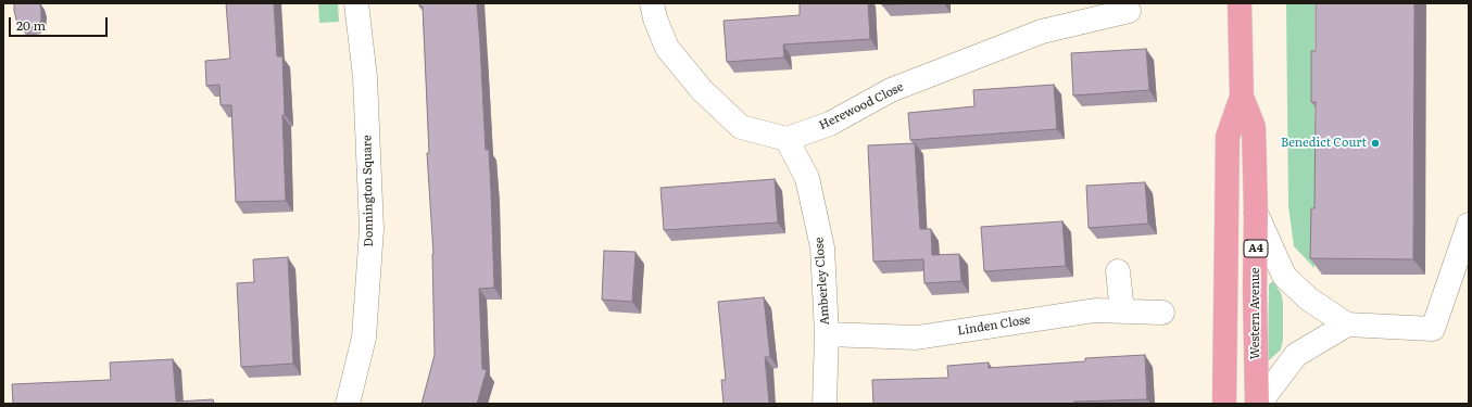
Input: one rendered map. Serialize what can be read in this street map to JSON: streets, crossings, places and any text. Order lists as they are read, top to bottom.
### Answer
{
  "streets": {
    "main road": ["A4", "Western Avenue"],
    "street": [
      "Herewood Close",
      "Donnington Square",
      "Amberley Close",
      "Linden Close"
    ]
  },
  "crossings": [
    ["Herewood Close", "Amberley Close"],
    ["Amberley Close", "Linden Close"]
  ],
  "places": ["Benedict Court"],
  "scale_bar": "20 m"
}
